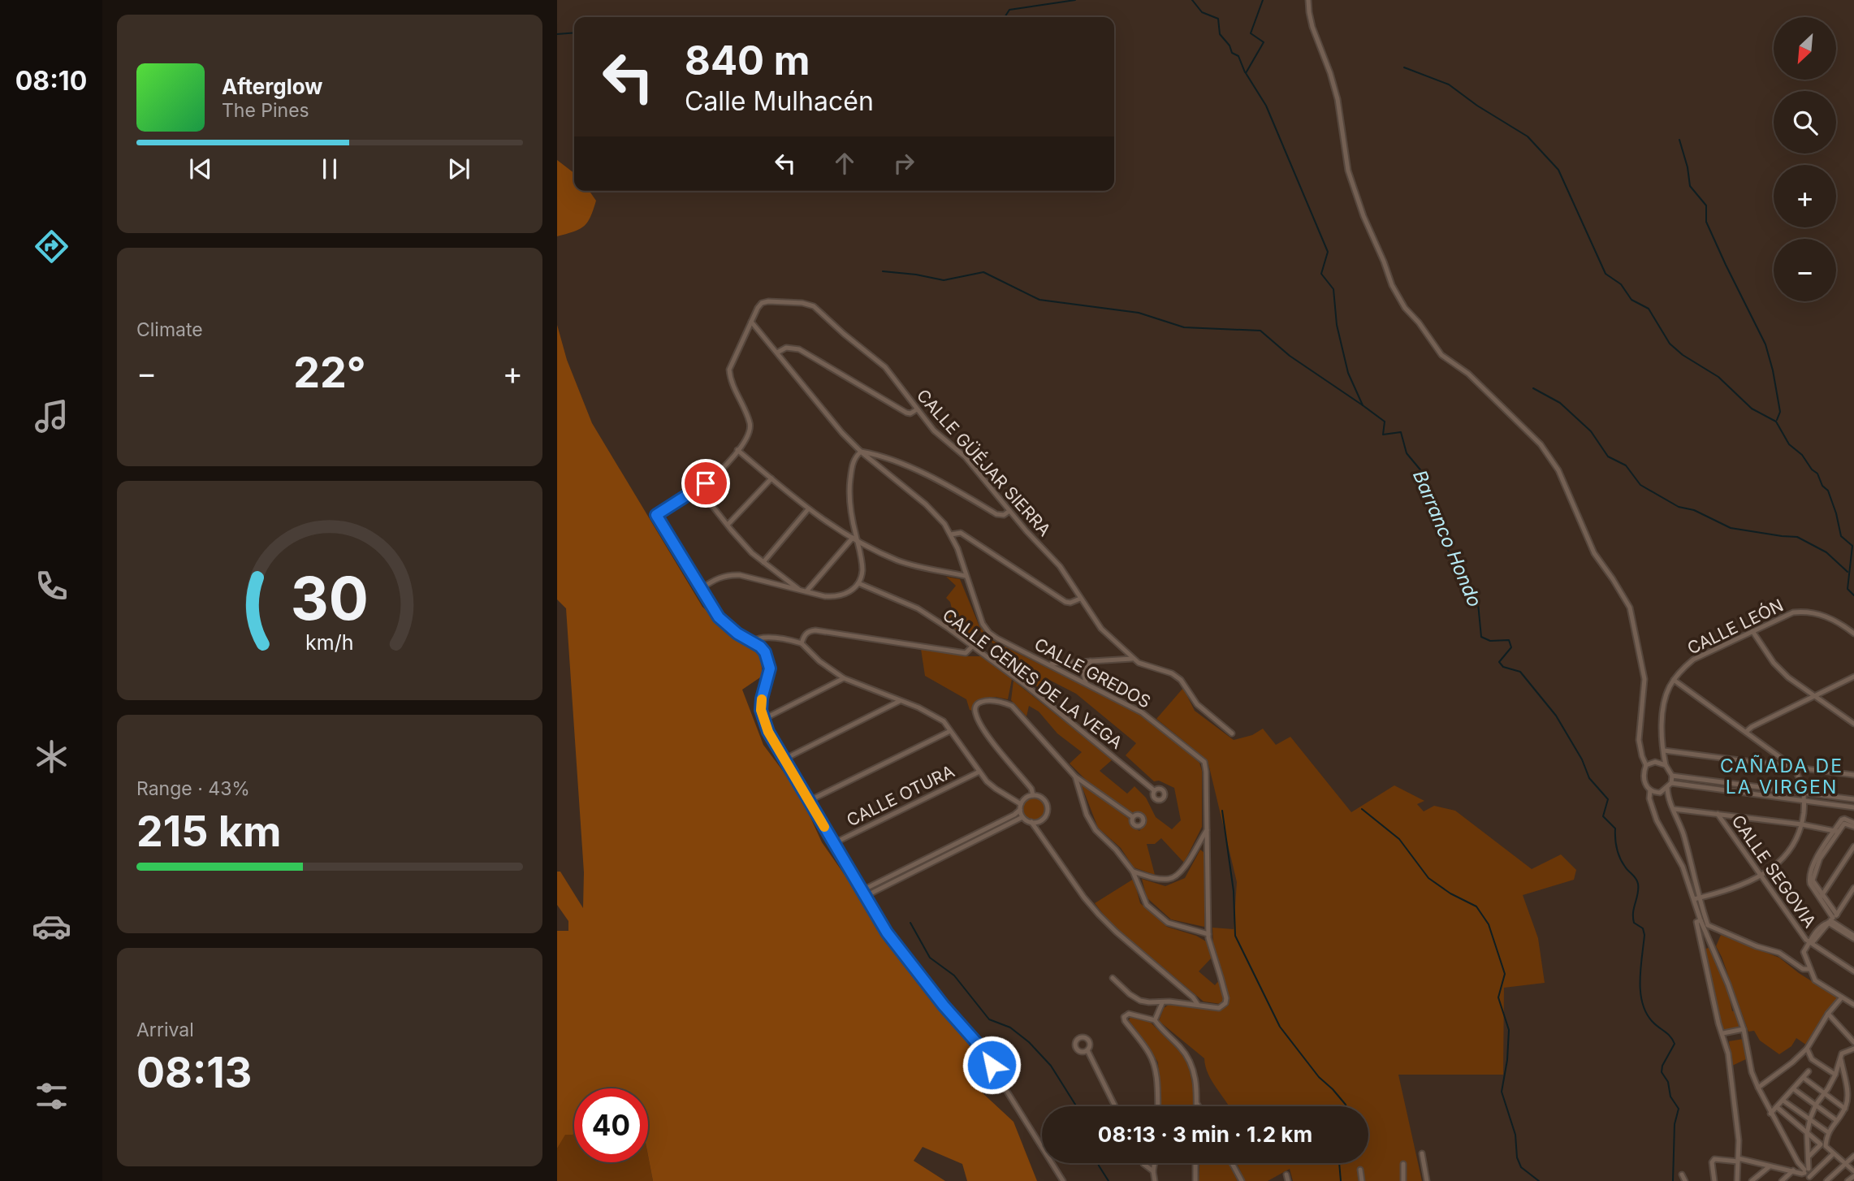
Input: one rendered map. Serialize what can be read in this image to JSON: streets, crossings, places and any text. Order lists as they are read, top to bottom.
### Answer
{
  "streets": {
    "street": [
      "CALLE GÜÉJAR SIERRA",
      "CALLE LEÓN",
      "CALLE GREDOS",
      "CALLE CENES DE LA VEGA",
      "CALLE OTURA",
      "CALLE SEGOVIA"
    ]
  },
  "crossings": [
    ["CALLE GÜÉJAR SIERRA", "CALLE GREDOS"]
  ],
  "districts": ["CAÑADA DE LA VIRGEN"],
  "water": ["Barranco Hondo"],
  "north": "bottom left",
  "page": {
    "tabs": "08:10",
    "map_buttons": ["+", "−"],
    "turn": ["840 m", "Calle Mulhacén"],
    "song": ["Afterglow", "The Pines"],
    "tile": [
      "Climate",
      ["Range · 43%", "215 km"],
      ["Arrival", "08:13"]
    ],
    "heat": ["−", "22°", "+"],
    "limit": "40",
    "trip": "08:13 · 3 min · 1.2 km",
    "gauge": ["30", "km/h"]
  }
}
